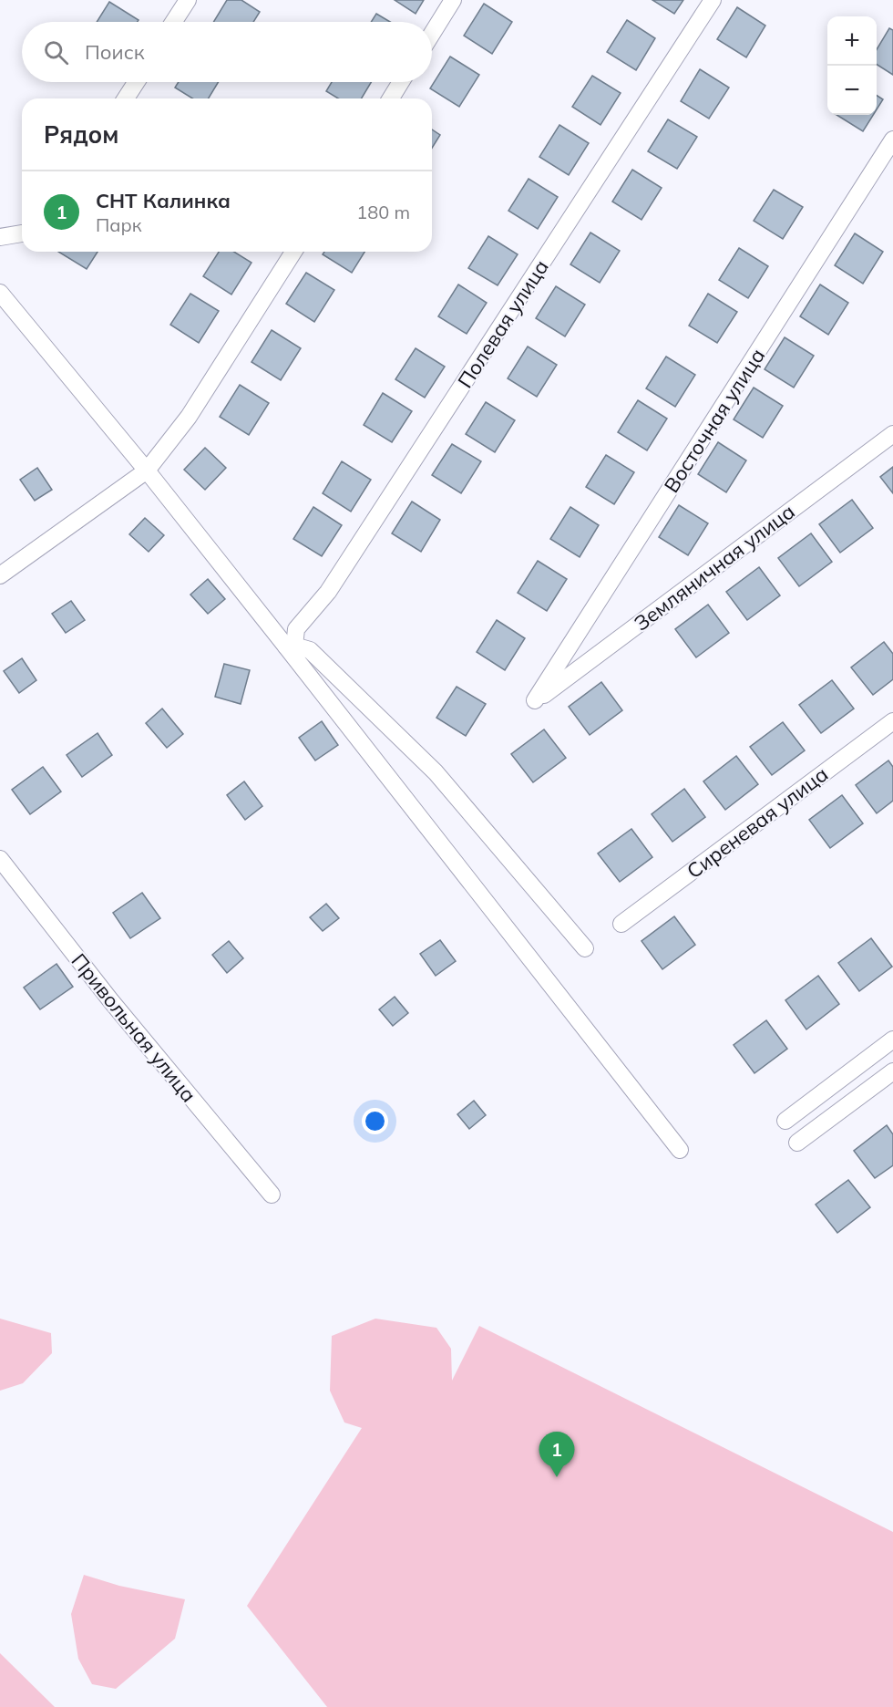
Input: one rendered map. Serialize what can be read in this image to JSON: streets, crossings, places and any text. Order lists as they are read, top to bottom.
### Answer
{
  "streets": {
    "street": [
      "Полевая улица",
      "Восточная улица",
      "Земляничная улица",
      "Сиреневая улица",
      "Привольная улица"
    ]
  },
  "crossings": [
    ["Восточная улица", "Земляничная улица"]
  ],
  "page": {
    "map_buttons": ["+", "−"],
    "search": "Поиск",
    "heading": "Рядом",
    "list": [
      {
        "mark": "1",
        "name": "СНТ Калинка",
        "note": "Парк",
        "value": "180 m"
      }
    ],
    "pins": "1"
  }
}
